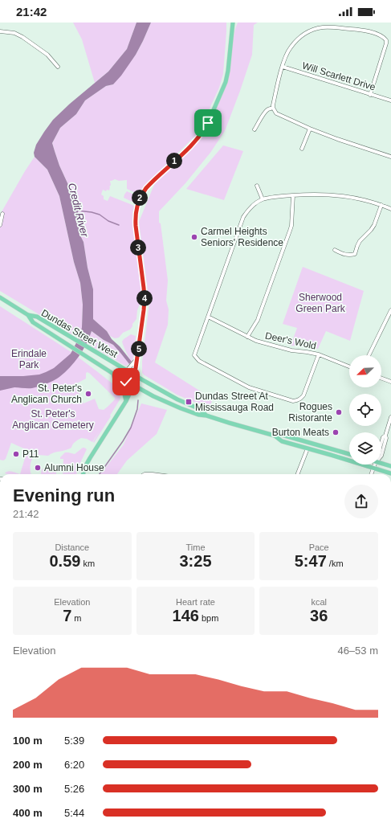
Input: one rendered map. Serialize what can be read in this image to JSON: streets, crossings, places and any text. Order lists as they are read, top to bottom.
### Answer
{
  "streets": {
    "main road": ["Dundas Street West"],
    "street": ["Will Scarlett Drive", "Deer's Wold"]
  },
  "water": ["Credit River"],
  "parks": ["Sherwood Green Park", "Erindale Park", "St. Peter's Anglican Cemetery"],
  "places": {
    "other": [
      "Carmel Heights Seniors' Residence",
      "St. Peter's Anglican Church",
      "Rogues Ristorante",
      "Burton Meats",
      "P11",
      "Alumni House"
    ],
    "transit": ["Dundas Street At Mississauga Road"]
  },
  "north": "bottom left",
  "page": {
    "status": "21:42",
    "pins": [
      "1",
      "2",
      "3",
      "4",
      "5"
    ],
    "heading": ["Evening run", "21:42"],
    "stats": [
      ["Distance", "0.59 km"],
      ["Time", "3:25"],
      ["Pace", "5:47 /km"],
      ["Elevation", "7 m"],
      ["Heart rate", "146 bpm"],
      ["kcal", "36"]
    ],
    "chart": ["Elevation", "46–53 m"],
    "list": [
      {
        "name": "100 m",
        "note": "5:39"
      },
      {
        "name": "200 m",
        "note": "6:20"
      },
      {
        "name": "300 m",
        "note": "5:26"
      },
      {
        "name": "400 m",
        "note": "5:44"
      }
    ]
  }
}
